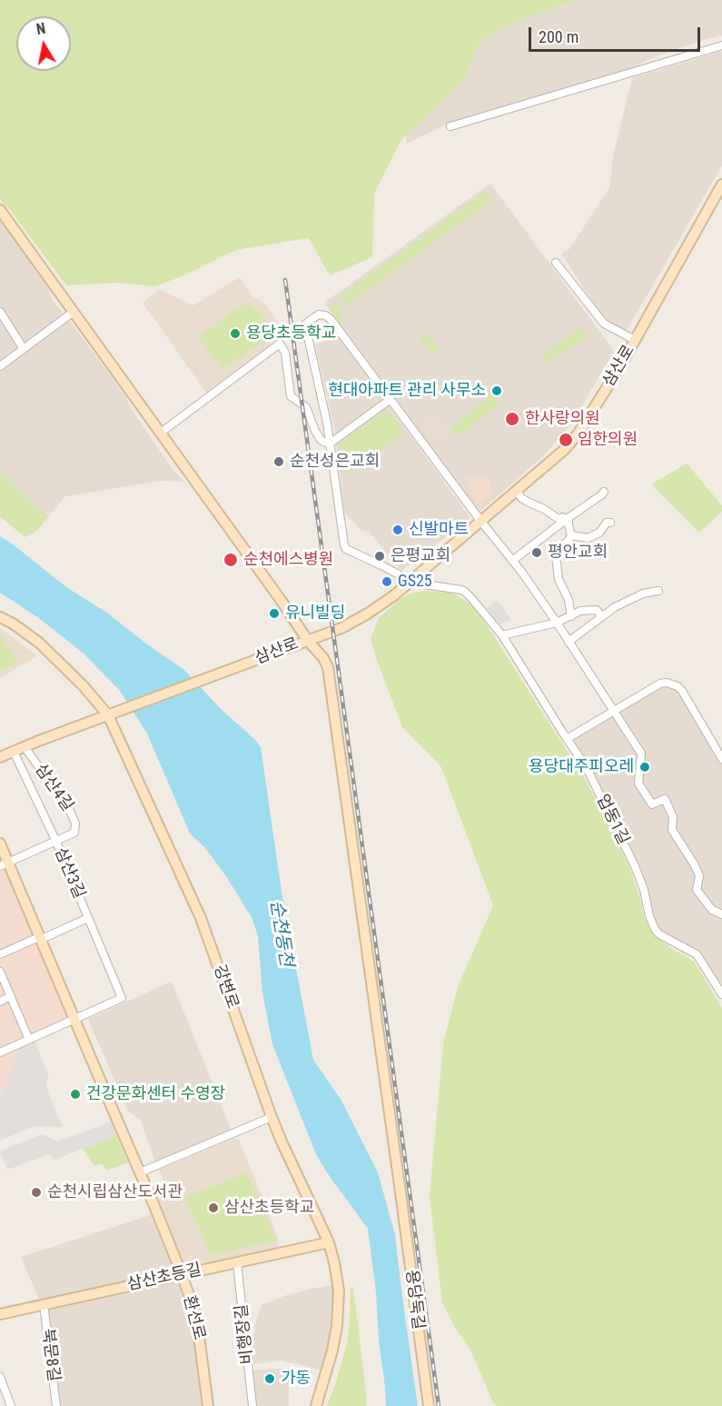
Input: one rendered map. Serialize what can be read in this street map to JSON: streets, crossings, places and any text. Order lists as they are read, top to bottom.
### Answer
{
  "streets": {
    "street": [
      "삼산로",
      "삼산4길",
      "업동1길",
      "삼산3길",
      "강변로",
      "삼산초등길",
      "용당둑길",
      "환선로",
      "비행장길",
      "북문8길"
    ]
  },
  "crossings": [
    ["삼산로", "업동1길"],
    ["삼산로", "강변로"],
    ["삼산로", "용당둑길"],
    ["삼산4길", "삼산3길"],
    ["삼산3길", "환선로"],
    ["강변로", "삼산초등길"],
    ["삼산초등길", "환선로"],
    ["삼산초등길", "비행장길"],
    ["삼산초등길", "북문8길"]
  ],
  "water": ["순천동천"],
  "places": [
    "용당초등학교",
    "현대아파트 관리 사무소",
    "한사랑의원",
    "임한의원",
    "순천성은교회",
    "신발마트",
    "평안교회",
    "은평교회",
    "순천에스병원",
    "GS25",
    "유니빌딩",
    "용당대주피오레",
    "건강문화센터 수영장",
    "순천시립삼산도서관",
    "삼산초등학교",
    "가동"
  ],
  "scale_bar": "200 m",
  "north": "top"
}
